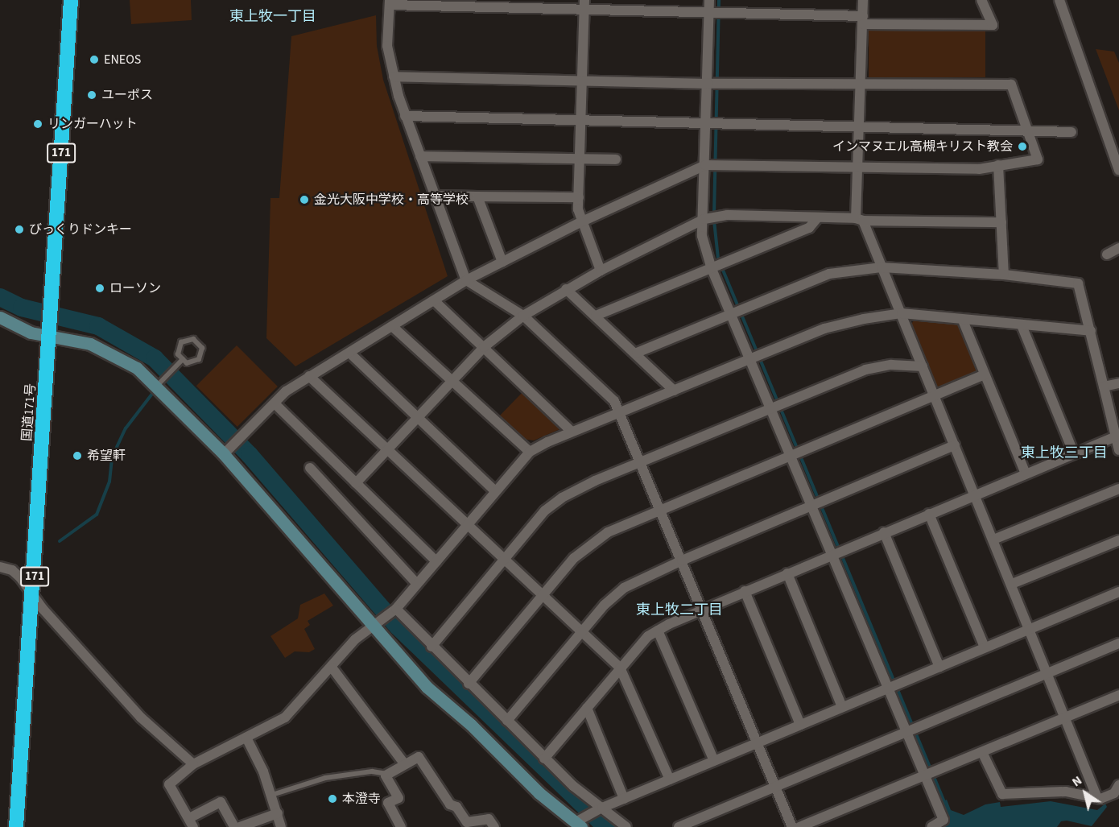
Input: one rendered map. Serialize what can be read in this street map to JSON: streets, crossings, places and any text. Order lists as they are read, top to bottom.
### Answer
{
  "streets": {
    "highway": ["171", "国道171号"]
  },
  "districts": ["東上牧一丁目", "東上牧三丁目", "東上牧二丁目"],
  "places": [
    "ENEOS",
    "ユーポス",
    "リンガーハット",
    "インマヌエル高槻キリスト教会",
    "金光大阪中学校・高等学校",
    "びっくりドンキー",
    "ローソン",
    "希望軒",
    "本澄寺"
  ],
  "north": "top left"
}
